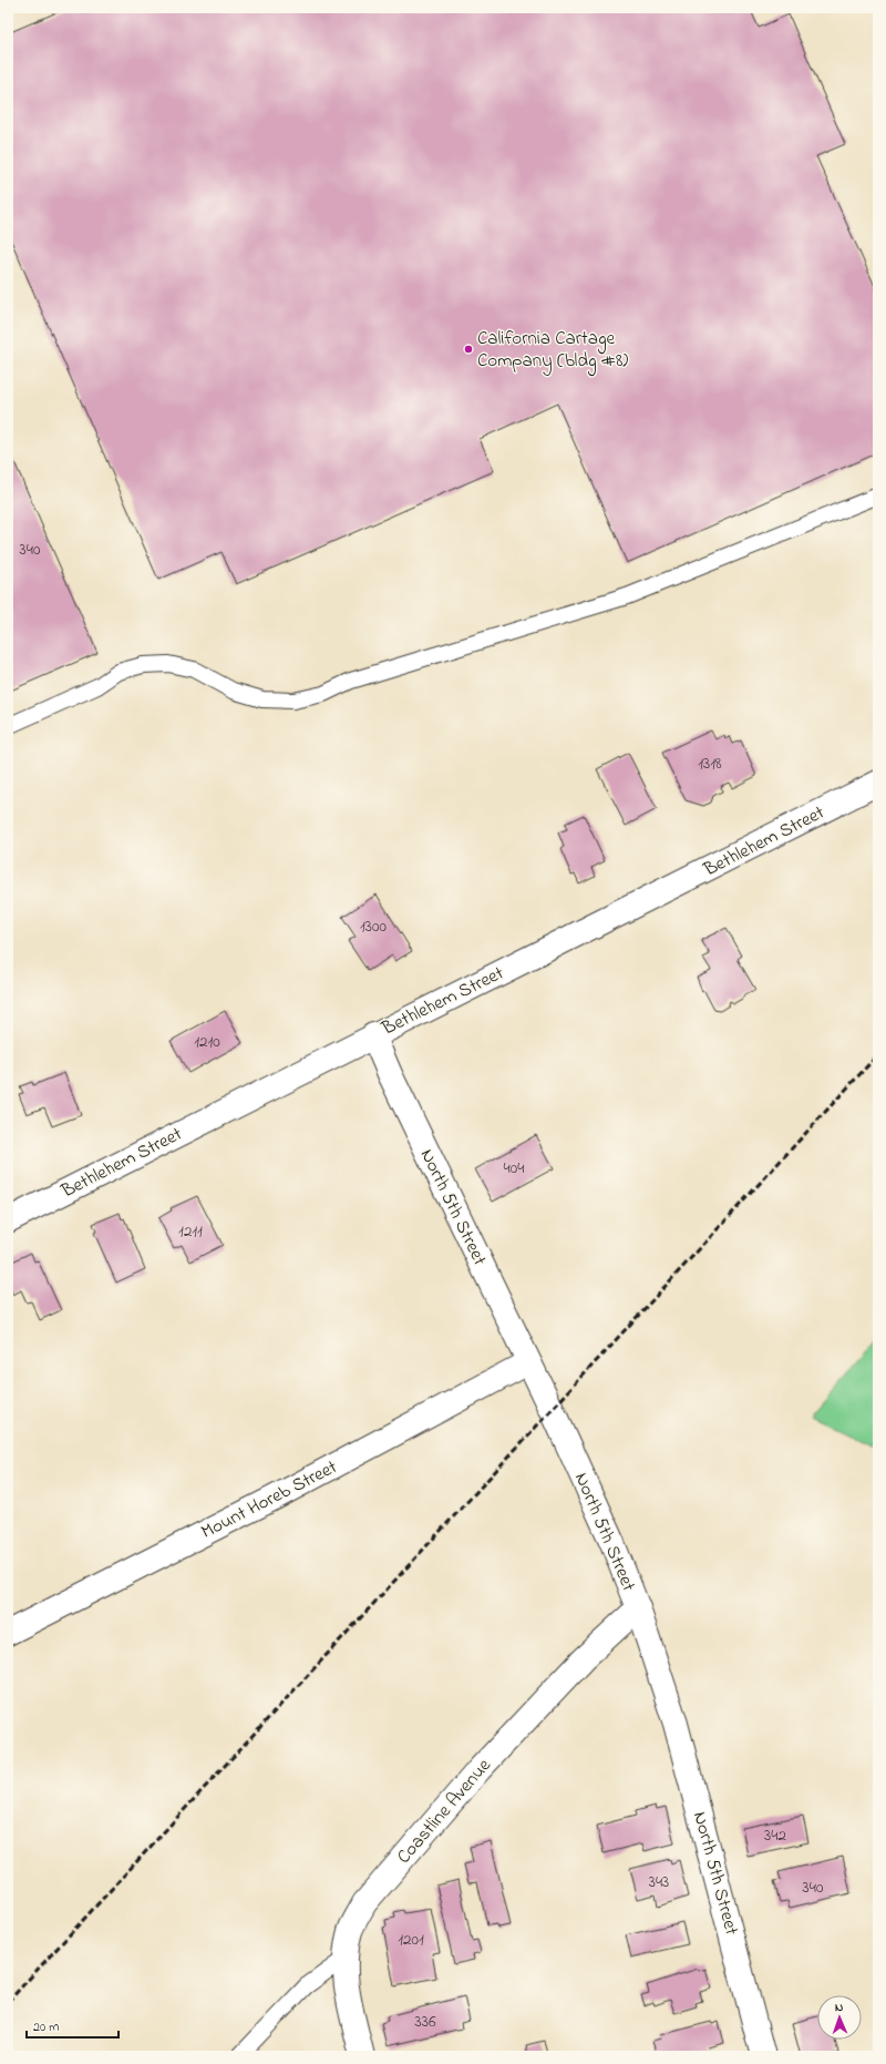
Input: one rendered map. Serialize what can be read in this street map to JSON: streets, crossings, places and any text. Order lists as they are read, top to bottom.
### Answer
{
  "streets": {
    "street": [
      "Bethlehem Street",
      "North 5th Street",
      "Mount Horeb Street",
      "Coastline Avenue"
    ]
  },
  "crossings": [
    ["Bethlehem Street", "North 5th Street"],
    ["North 5th Street", "Mount Horeb Street"],
    ["North 5th Street", "Coastline Avenue"]
  ],
  "places": ["California Cartage Company (bldg #8)"],
  "house_numbers": [
    "340",
    "1318",
    "1300",
    "1210",
    "404",
    "1211",
    "342",
    "343",
    "340",
    "1201",
    "336"
  ],
  "scale_bar": "20 m",
  "north": "top"
}
